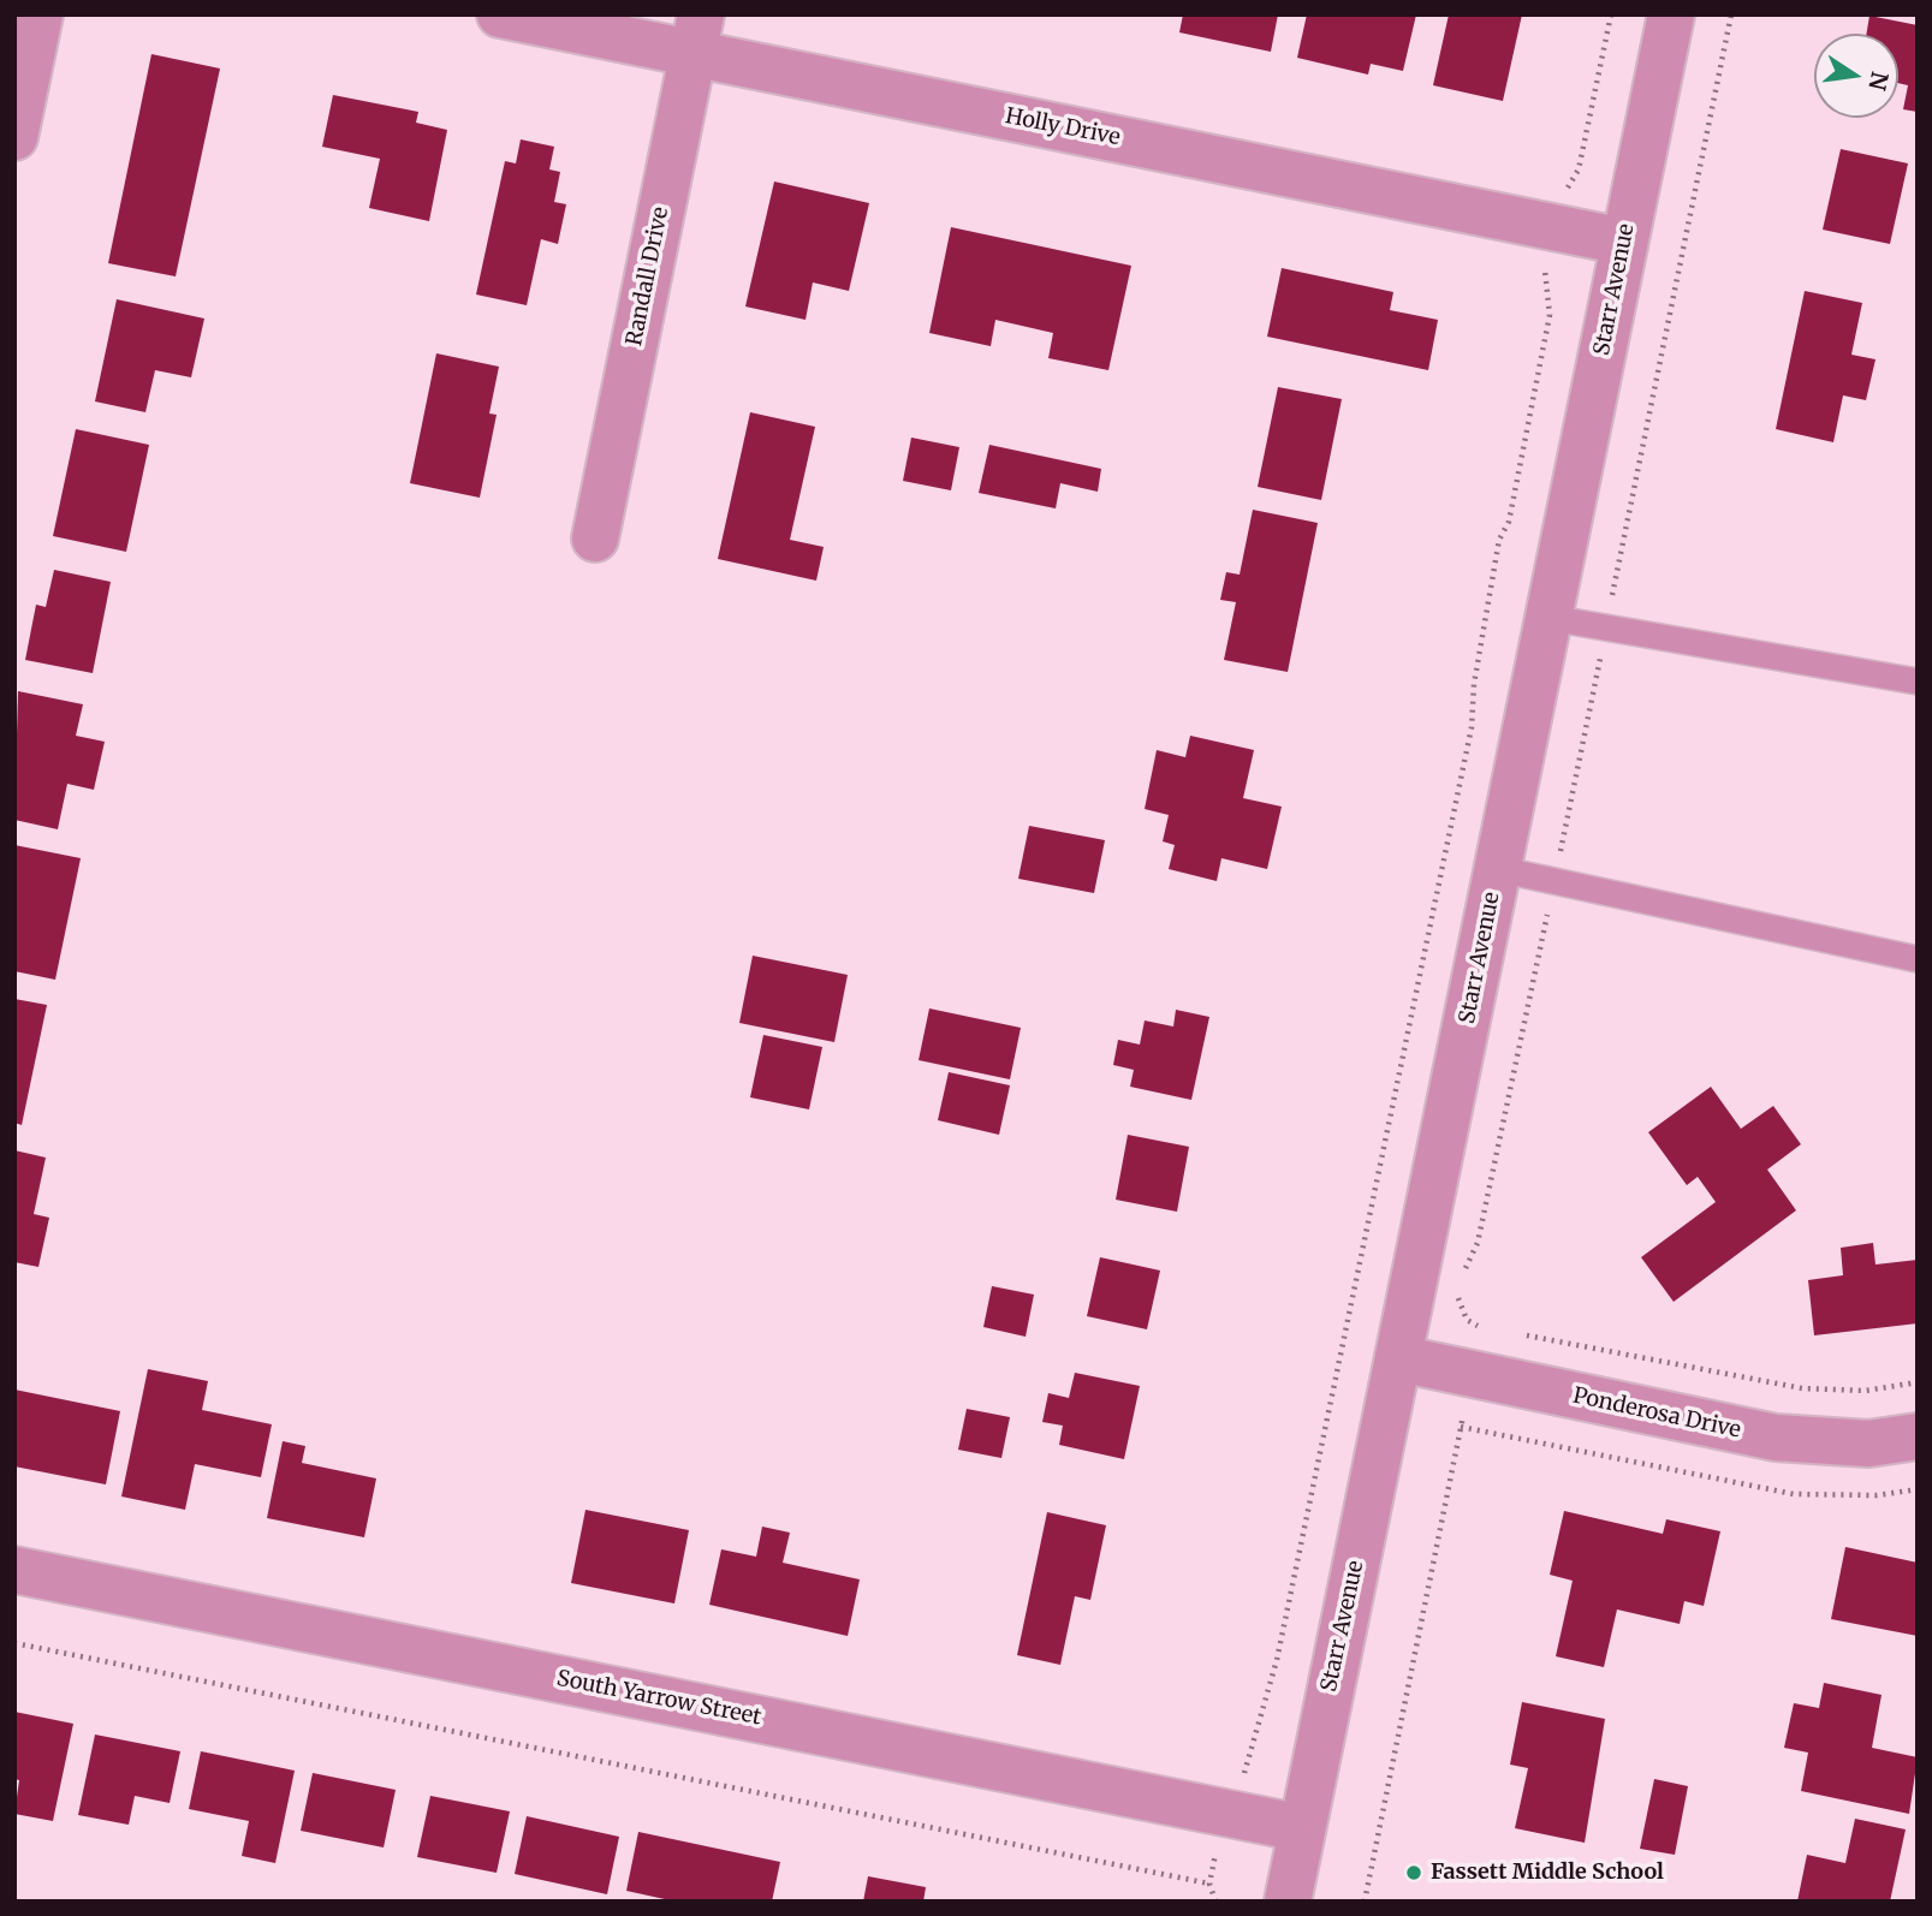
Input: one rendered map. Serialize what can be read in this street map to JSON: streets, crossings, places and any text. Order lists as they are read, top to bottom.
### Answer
{
  "streets": {
    "street": [
      "Holly Drive",
      "Randall Drive",
      "Starr Avenue",
      "Ponderosa Drive",
      "South Yarrow Street"
    ]
  },
  "crossings": [
    ["Holly Drive", "Randall Drive"],
    ["Holly Drive", "Starr Avenue"],
    ["Starr Avenue", "Ponderosa Drive"],
    ["Starr Avenue", "South Yarrow Street"]
  ],
  "places": ["Fassett Middle School"],
  "north": "right"
}
